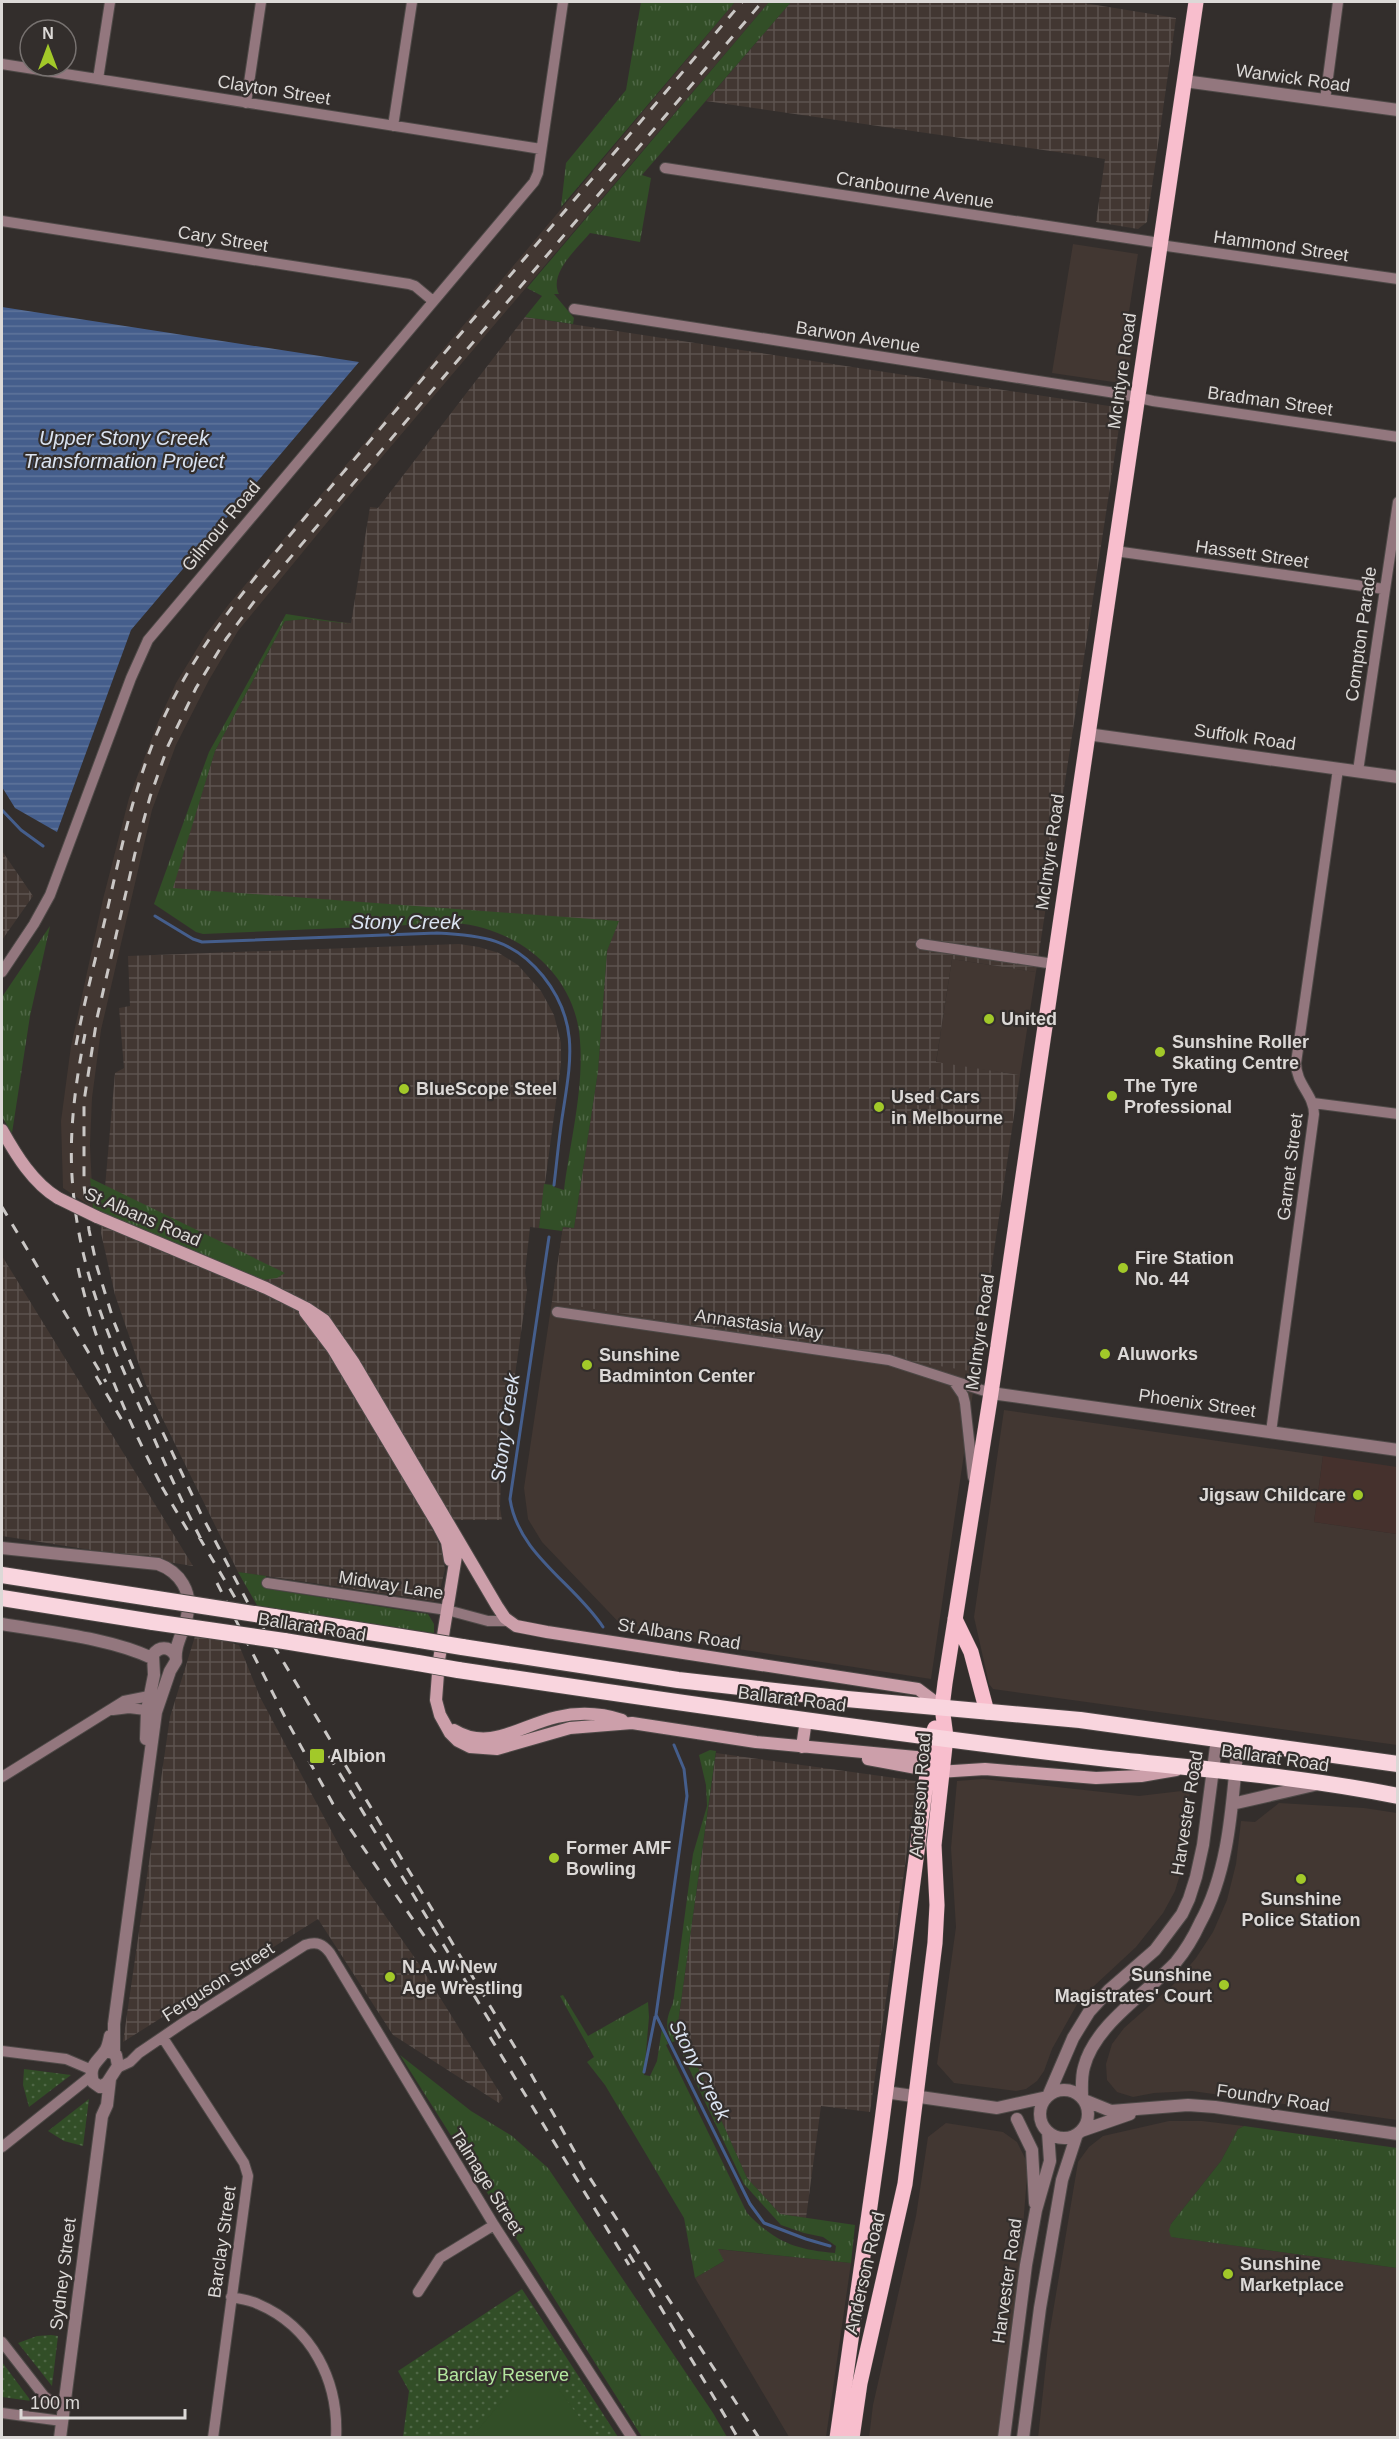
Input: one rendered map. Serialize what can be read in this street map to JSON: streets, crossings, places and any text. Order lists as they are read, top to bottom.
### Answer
{
  "streets": {
    "highway": ["Ballarat Road"],
    "main road": ["McIntyre Road", "St Albans Road", "Anderson Road"],
    "street": [
      "Warwick Road",
      "Clayton Street",
      "Cranbourne Avenue",
      "Cary Street",
      "Hammond Street",
      "Barwon Avenue",
      "Bradman Street",
      "Gilmour Road",
      "Hassett Street",
      "Compton Parade",
      "Suffolk Road",
      "Garnet Street",
      "Annastasia Way",
      "Phoenix Street",
      "Midway Lane",
      "Harvester Road",
      "Ferguson Street",
      "Foundry Road",
      "Talmage Street",
      "Barclay Street",
      "Sydney Street"
    ]
  },
  "crossings": [
    ["Warwick Road", "McIntyre Road"],
    ["Clayton Street", "Gilmour Road"],
    ["Cranbourne Avenue", "Hammond Street"],
    ["Cranbourne Avenue", "McIntyre Road"],
    ["Cary Street", "Gilmour Road"],
    ["Hammond Street", "McIntyre Road"],
    ["Barwon Avenue", "McIntyre Road"],
    ["Barwon Avenue", "Bradman Street"],
    ["McIntyre Road", "Bradman Street"],
    ["McIntyre Road", "Hassett Street"],
    ["McIntyre Road", "Suffolk Road"],
    ["McIntyre Road", "St Albans Road"],
    ["McIntyre Road", "Annastasia Way"],
    ["McIntyre Road", "Phoenix Street"],
    ["McIntyre Road", "Ballarat Road"],
    ["McIntyre Road", "Anderson Road"],
    ["Hassett Street", "Compton Parade"],
    ["Compton Parade", "Suffolk Road"],
    ["Suffolk Road", "Garnet Street"],
    ["Garnet Street", "Phoenix Street"],
    ["St Albans Road", "Midway Lane"],
    ["St Albans Road", "Ballarat Road"],
    ["St Albans Road", "Anderson Road"],
    ["Annastasia Way", "Phoenix Street"],
    ["Ballarat Road", "Anderson Road"],
    ["Ballarat Road", "Harvester Road"],
    ["Harvester Road", "Foundry Road"],
    ["Ferguson Street", "Talmage Street"],
    ["Ferguson Street", "Barclay Street"],
    ["Ferguson Street", "Sydney Street"]
  ],
  "water": ["Upper Stony Creek Transformation Project", "Stony Creek"],
  "parks": ["Barclay Reserve"],
  "places": {
    "other": [
      "United",
      "Sunshine Roller Skating Centre",
      "BlueScope Steel",
      "The Tyre Professional",
      "Used Cars in Melbourne",
      "Fire Station No. 44",
      "Aluworks",
      "Sunshine Badminton Center",
      "Jigsaw Childcare",
      "Former AMF Bowling",
      "Sunshine Police Station",
      "N.A.W New Age Wrestling",
      "Sunshine Magistrates' Court",
      "Sunshine Marketplace"
    ],
    "transit": ["Albion"]
  },
  "scale_bar": "100 m",
  "north": "top"
}
